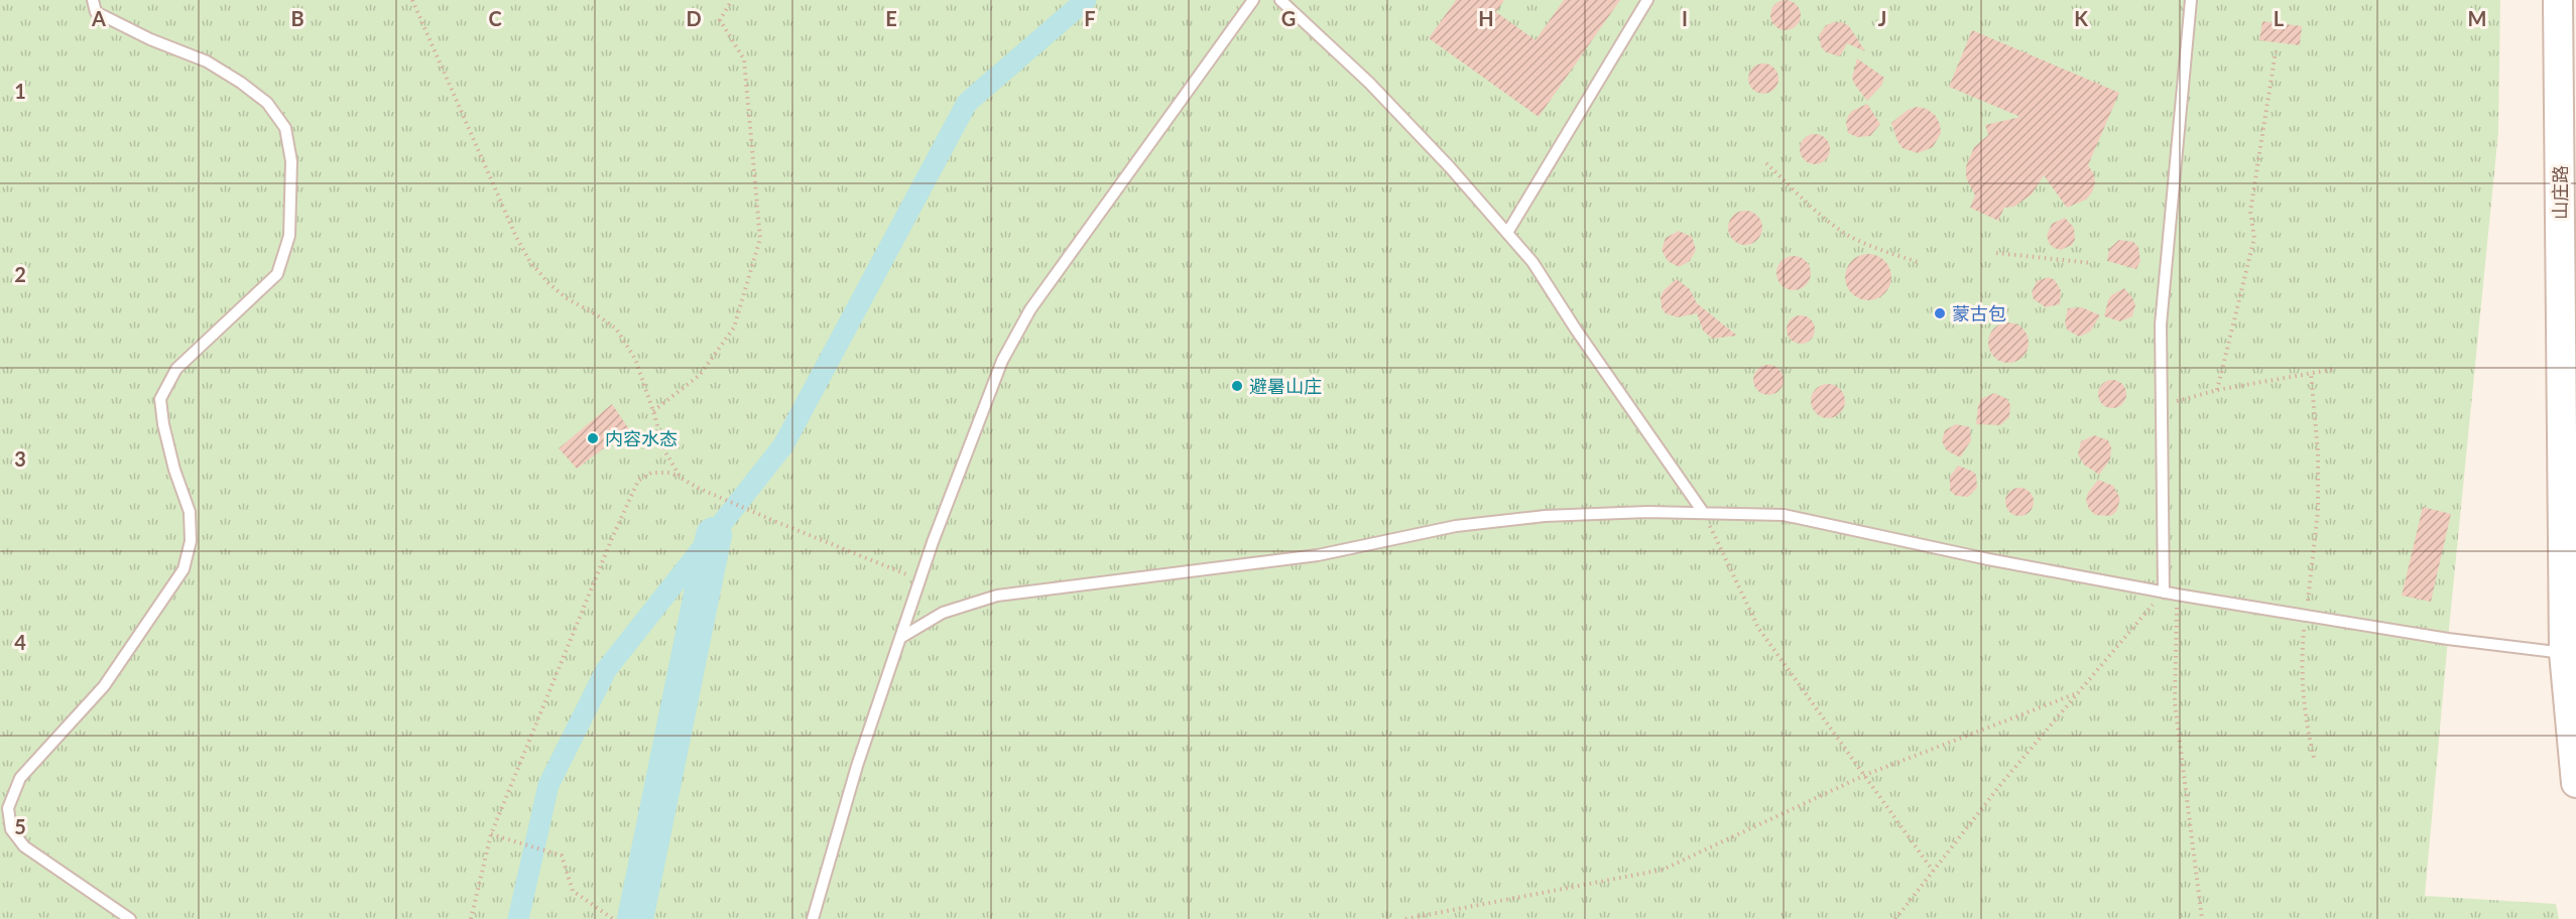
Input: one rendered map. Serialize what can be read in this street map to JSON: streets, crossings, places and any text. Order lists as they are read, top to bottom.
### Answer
{
  "streets": {
    "main road": ["山庄路"]
  },
  "places": ["蒙古包", "避暑山庄", "内容水态"],
  "grid": {
    "columns": [
      "A",
      "B",
      "C",
      "D",
      "E",
      "F",
      "G",
      "H",
      "I",
      "J",
      "K",
      "L",
      "M"
    ],
    "rows": [
      "1",
      "2",
      "3",
      "4",
      "5"
    ]
  }
}
